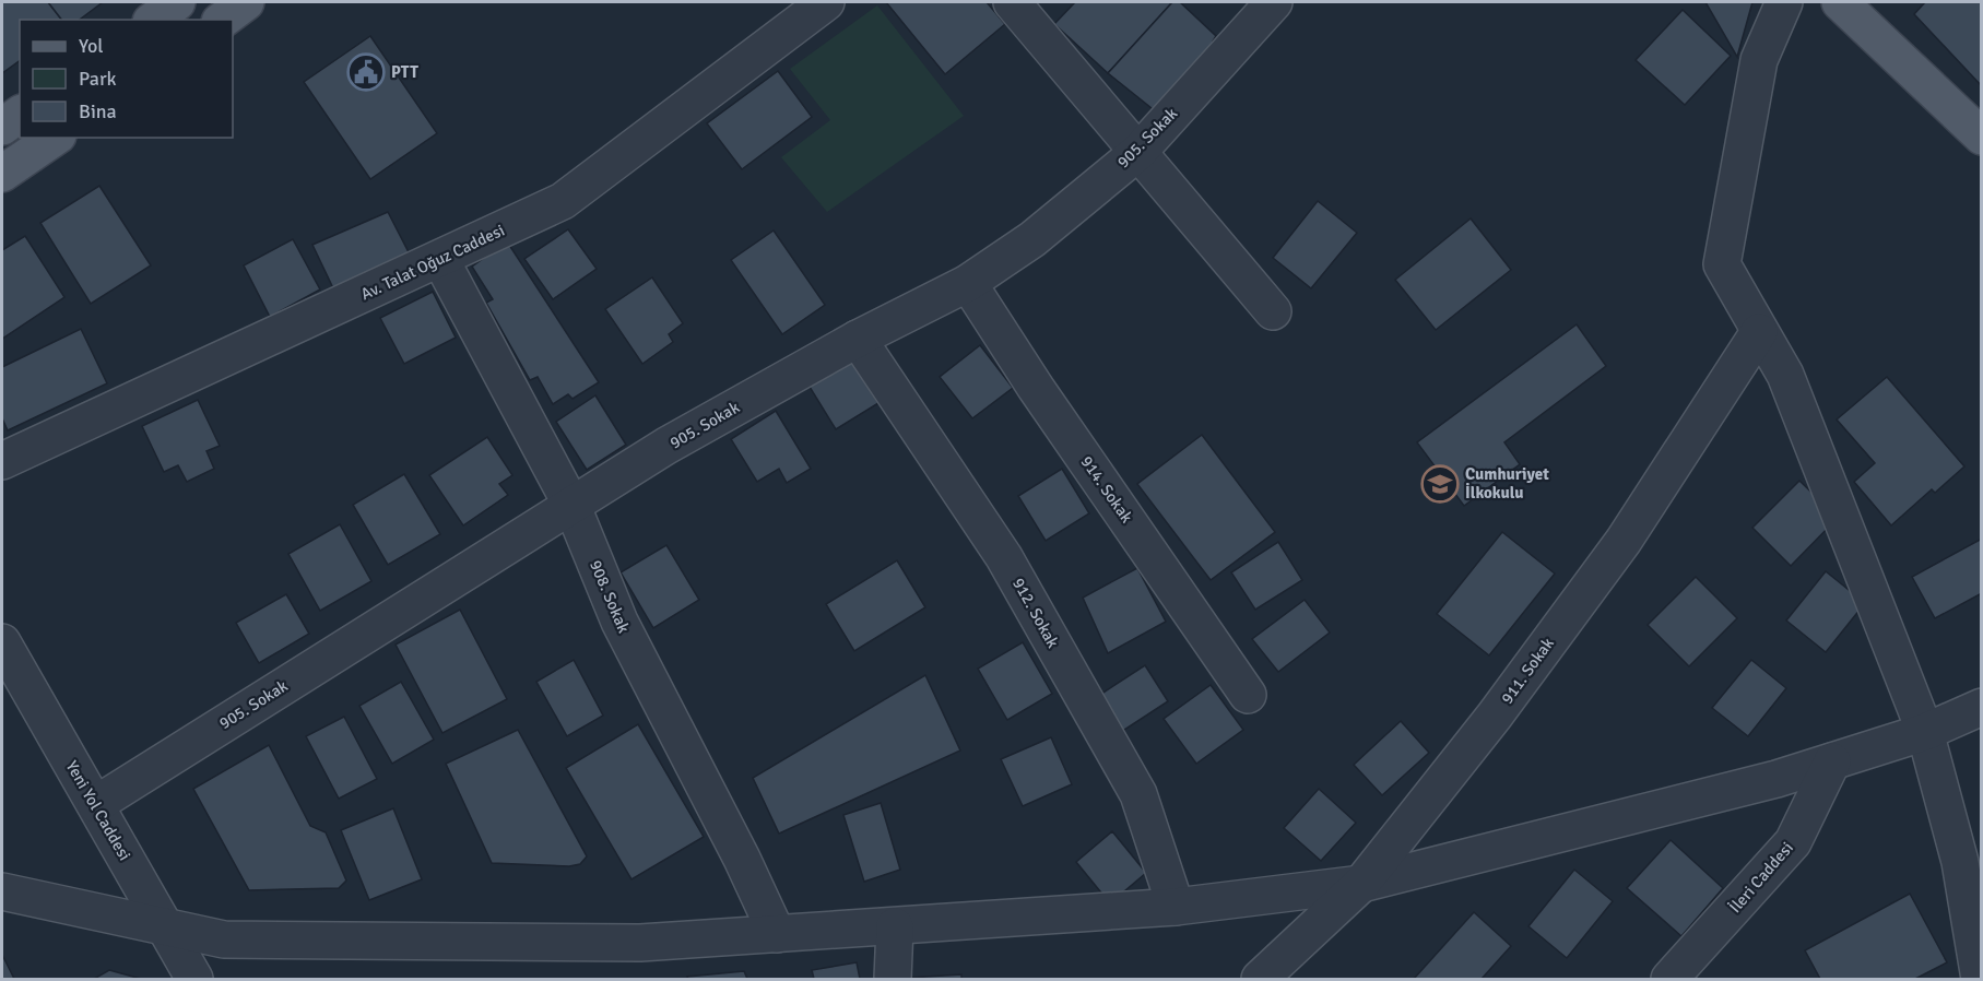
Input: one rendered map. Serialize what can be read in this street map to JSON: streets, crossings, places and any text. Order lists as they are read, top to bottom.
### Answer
{
  "streets": {
    "street": [
      "905. Sokak",
      "Av. Talat Oğuz Caddesi",
      "914. Sokak",
      "908. Sokak",
      "912. Sokak",
      "911. Sokak",
      "Yeni Yol Caddesi",
      "İleri Caddesi"
    ]
  },
  "crossings": [
    ["905. Sokak", "914. Sokak"],
    ["905. Sokak", "908. Sokak"],
    ["905. Sokak", "912. Sokak"],
    ["905. Sokak", "Yeni Yol Caddesi"],
    ["Av. Talat Oğuz Caddesi", "908. Sokak"]
  ],
  "places": {
    "public building": ["PTT"],
    "school or university": ["Cumhuriyet İlkokulu"]
  },
  "legend": ["Yol", "Park", "Bina"]
}
